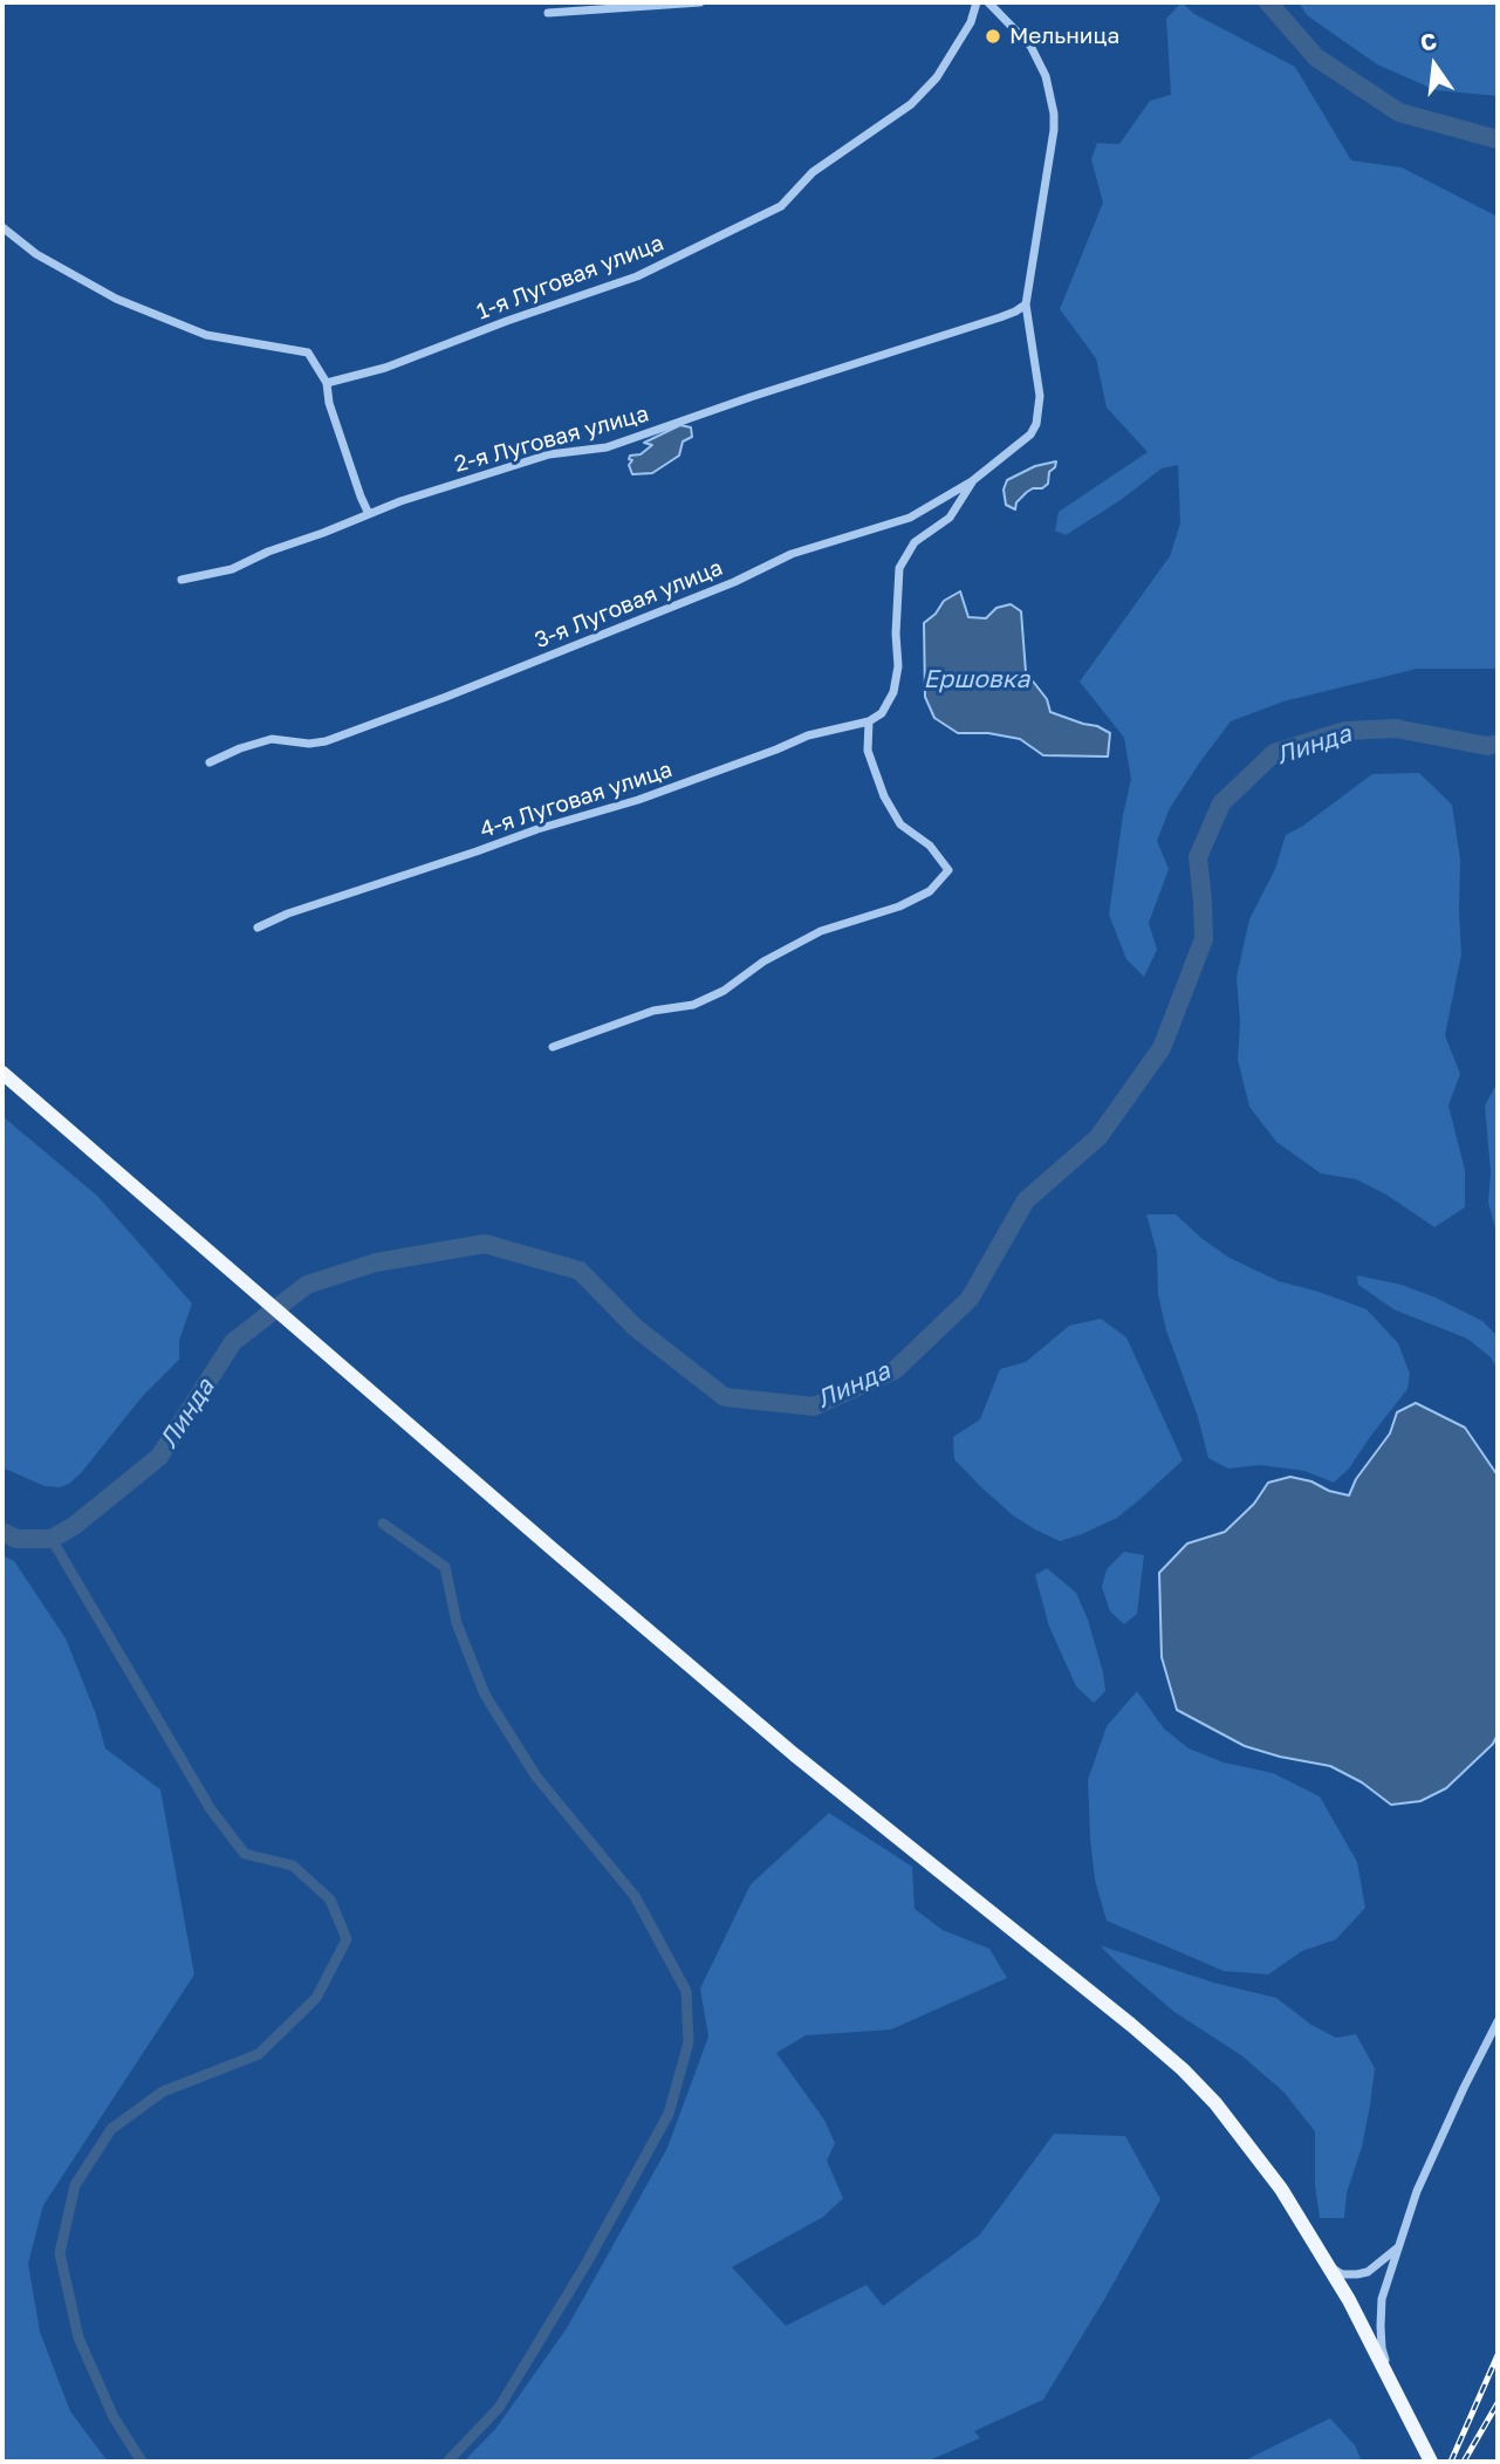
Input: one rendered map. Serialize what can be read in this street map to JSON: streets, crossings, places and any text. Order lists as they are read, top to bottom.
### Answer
{
  "streets": {
    "street": [
      "1-я Луговая улица",
      "2-я Луговая улица",
      "3-я Луговая улица",
      "4-я Луговая улица"
    ]
  },
  "crossings": [
    ["2-я Луговая улица", "3-я Луговая улица"]
  ],
  "water": ["Ершовка", "Линда"],
  "places": ["Мельница"],
  "north": "top"
}
